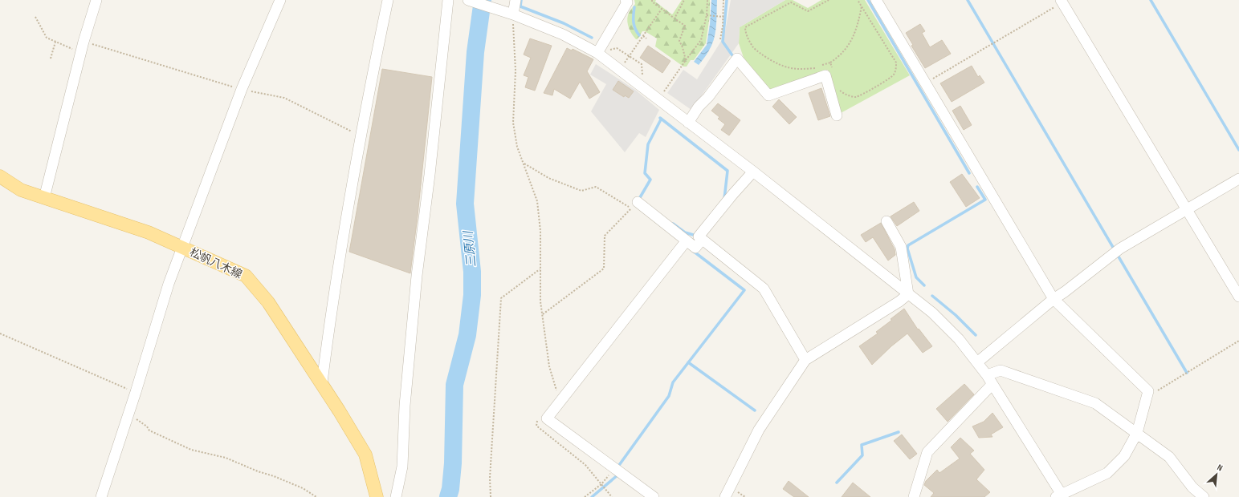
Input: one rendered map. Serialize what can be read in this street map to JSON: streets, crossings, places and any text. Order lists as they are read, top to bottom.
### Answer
{
  "streets": {
    "main road": ["松帆八木線"]
  },
  "water": ["三原川"],
  "north": "top right"
}
